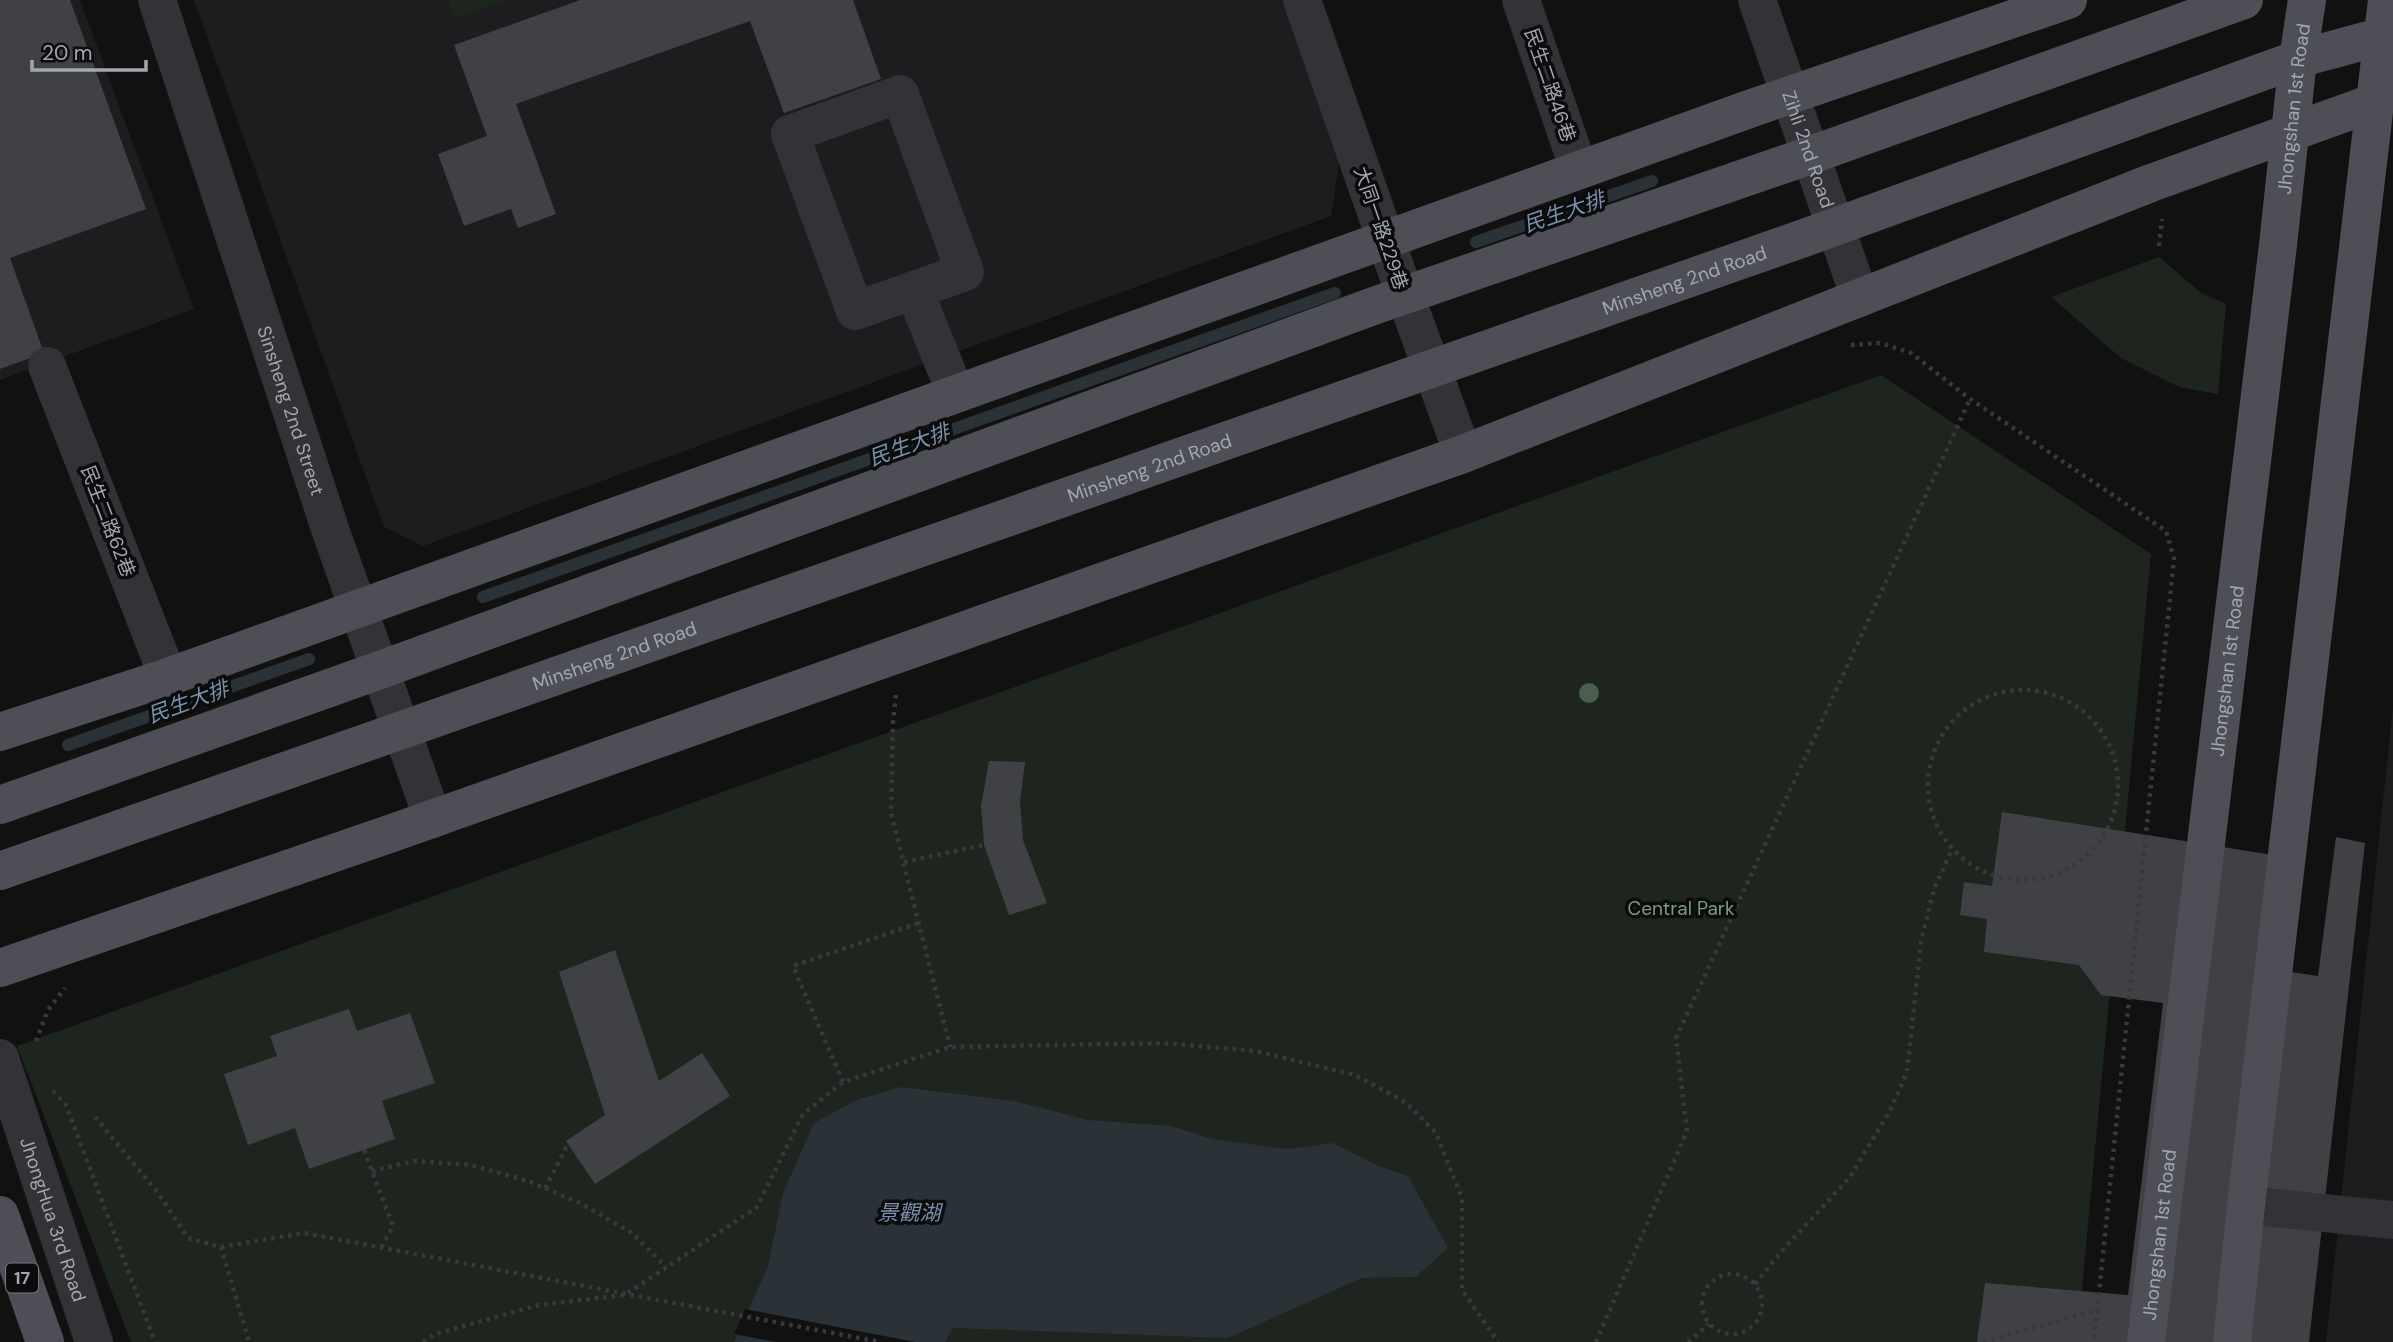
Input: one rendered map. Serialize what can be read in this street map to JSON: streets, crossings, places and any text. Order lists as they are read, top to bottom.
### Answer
{
  "streets": {
    "main road": ["Jhongshan 1st Road", "Minsheng 2nd Road", "17"],
    "street": [
      "民生二路46巷",
      "Zihli 2nd Road",
      "大同一路229巷",
      "Sinsheng 2nd Street",
      "民生二路62巷",
      "JhongHua 3rd Road"
    ]
  },
  "crossings": [
    ["Jhongshan 1st Road", "Minsheng 2nd Road"],
    ["Zihli 2nd Road", "Minsheng 2nd Road"],
    ["大同一路229巷", "Minsheng 2nd Road"],
    ["Minsheng 2nd Road", "Sinsheng 2nd Street"]
  ],
  "water": ["民生大排", "景觀湖"],
  "parks": ["Central Park"],
  "scale_bar": "20 m"
}
